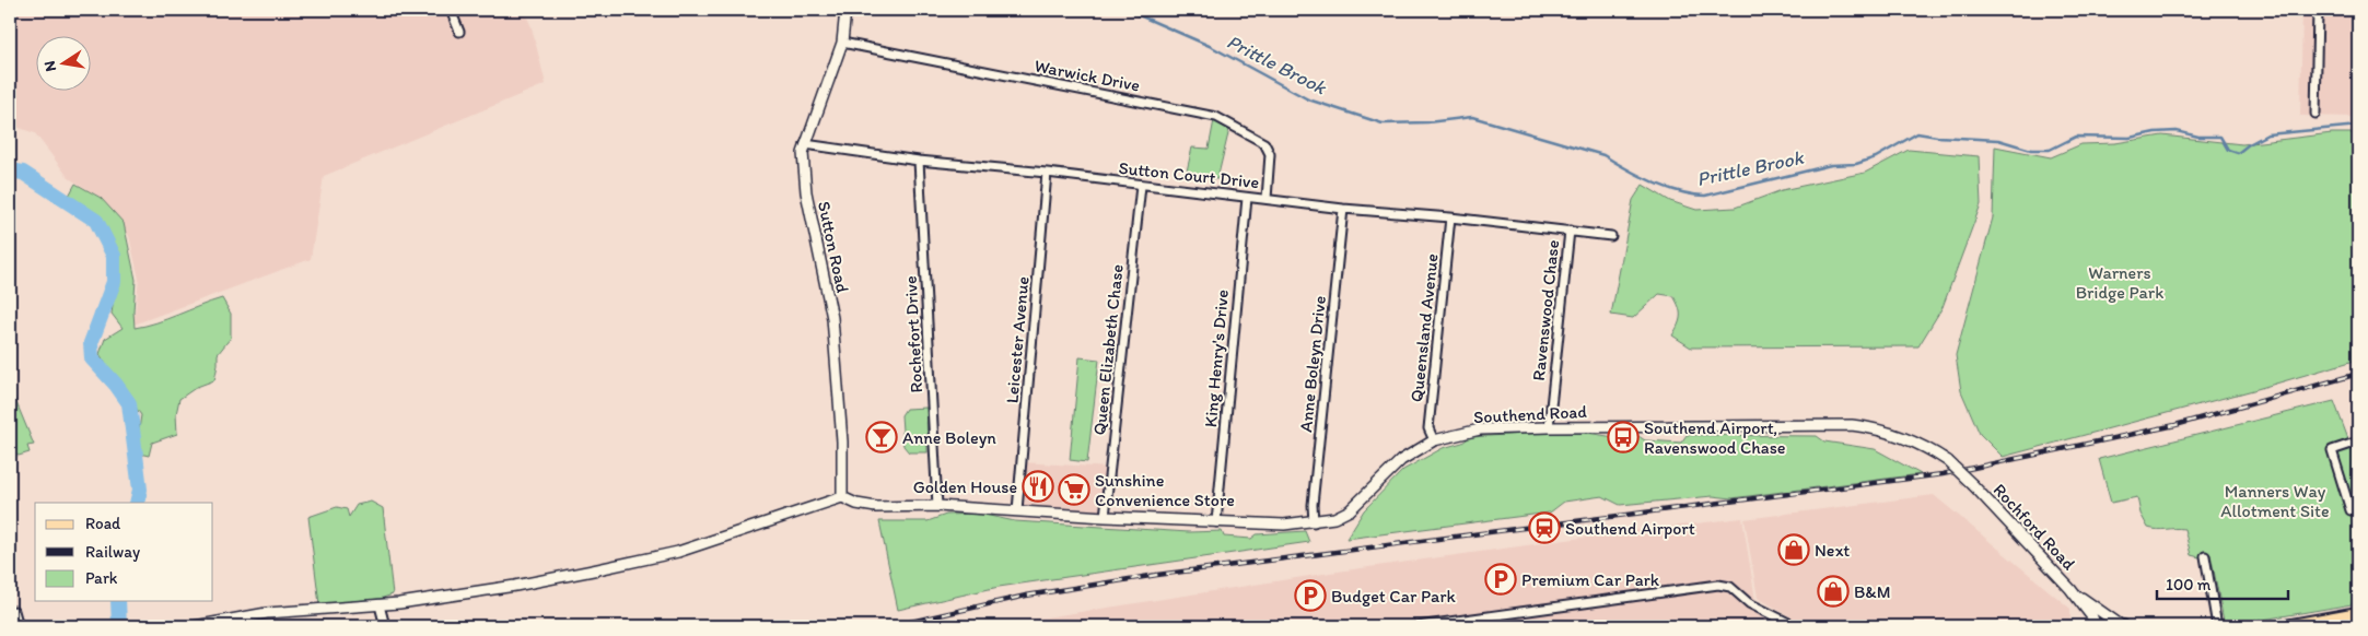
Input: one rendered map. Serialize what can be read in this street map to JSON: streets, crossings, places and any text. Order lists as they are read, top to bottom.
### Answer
{
  "streets": {
    "street": [
      "Warwick Drive",
      "Sutton Court Drive",
      "Sutton Road",
      "Ravenswood Chase",
      "Queensland Avenue",
      "Rochefort Drive",
      "Leicester Avenue",
      "Queen Elizabeth Chase",
      "King Henry's Drive",
      "Anne Boleyn Drive",
      "Southend Road",
      "Rochford Road"
    ]
  },
  "crossings": [
    ["Warwick Drive", "Sutton Court Drive"],
    ["Warwick Drive", "Sutton Road"],
    ["Sutton Court Drive", "Sutton Road"],
    ["Sutton Court Drive", "Ravenswood Chase"],
    ["Sutton Court Drive", "Queensland Avenue"],
    ["Sutton Court Drive", "Rochefort Drive"],
    ["Sutton Court Drive", "Leicester Avenue"],
    ["Sutton Court Drive", "Queen Elizabeth Chase"],
    ["Sutton Court Drive", "King Henry's Drive"],
    ["Sutton Court Drive", "Anne Boleyn Drive"],
    ["Sutton Road", "Southend Road"],
    ["Ravenswood Chase", "Southend Road"],
    ["Queensland Avenue", "Southend Road"],
    ["Rochefort Drive", "Southend Road"],
    ["Leicester Avenue", "Southend Road"],
    ["Queen Elizabeth Chase", "Southend Road"],
    ["King Henry's Drive", "Southend Road"],
    ["Anne Boleyn Drive", "Southend Road"],
    ["Southend Road", "Rochford Road"]
  ],
  "water": ["Prittle Brook"],
  "parks": ["Warners Bridge Park", "Manners Way Allotment Site"],
  "places": {
    "bar": ["Anne Boleyn"],
    "bus stop": ["Southend Airport, Ravenswood Chase"],
    "restaurant": ["Golden House"],
    "supermarket": ["Sunshine Convenience Store"],
    "station": ["Southend Airport"],
    "shop": ["Next", "B&M"],
    "parking": ["Premium Car Park", "Budget Car Park"]
  },
  "legend": ["Road", "Railway", "Park"],
  "scale_bar": "100 m",
  "north": "left"
}
